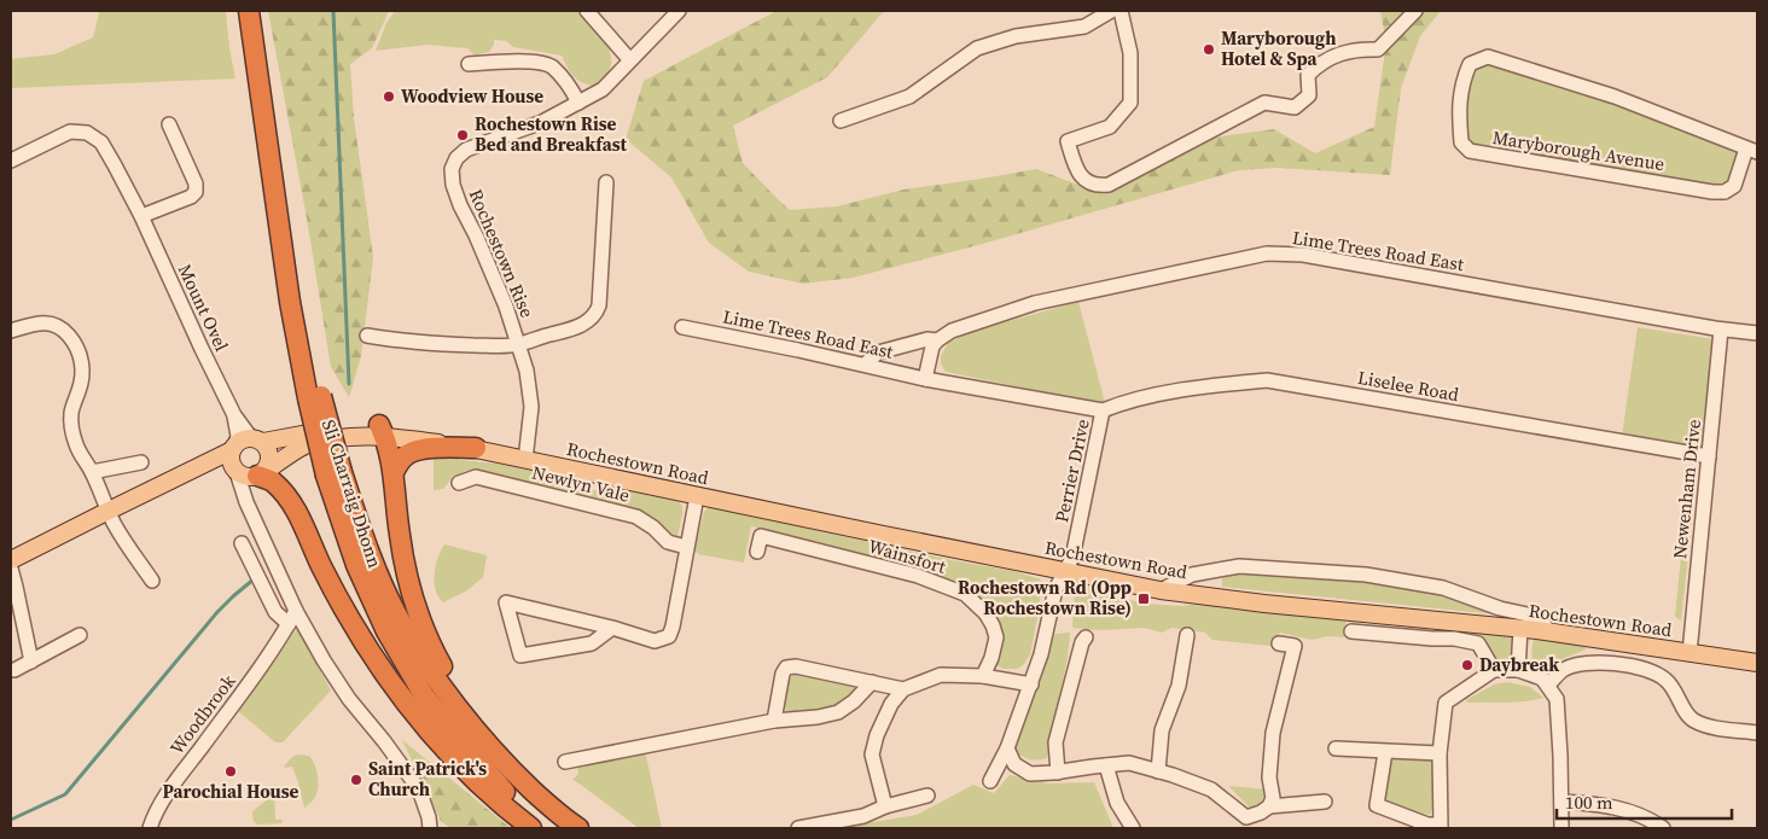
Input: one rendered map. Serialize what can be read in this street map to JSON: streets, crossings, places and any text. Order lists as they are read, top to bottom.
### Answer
{
  "streets": {
    "highway": ["Sli Charraig Dhonn"],
    "main road": ["Rochestown Road"],
    "street": [
      "Maryborough Avenue",
      "Lime Trees Road East",
      "Rochestown Rise",
      "Mount Ovel",
      "Liselee Road",
      "Perrier Drive",
      "Newlyn Vale",
      "Newenham Drive",
      "Wainsfort",
      "Woodbrook"
    ]
  },
  "crossings": [
    ["Lime Trees Road East", "Liselee Road"],
    ["Lime Trees Road East", "Perrier Drive"],
    ["Lime Trees Road East", "Newenham Drive"],
    ["Rochestown Rise", "Rochestown Road"],
    ["Mount Ovel", "Rochestown Road"],
    ["Liselee Road", "Perrier Drive"],
    ["Liselee Road", "Newenham Drive"],
    ["Rochestown Road", "Perrier Drive"],
    ["Rochestown Road", "Newenham Drive"]
  ],
  "places": {
    "other": [
      "Maryborough Hotel & Spa",
      "Woodview House",
      "Rochestown Rise Bed and Breakfast",
      "Daybreak",
      "Parochial House",
      "Saint Patrick's Church"
    ],
    "transit": ["Rochestown Rd (Opp Rochestown Rise)"]
  },
  "scale_bar": "100 m"
}
